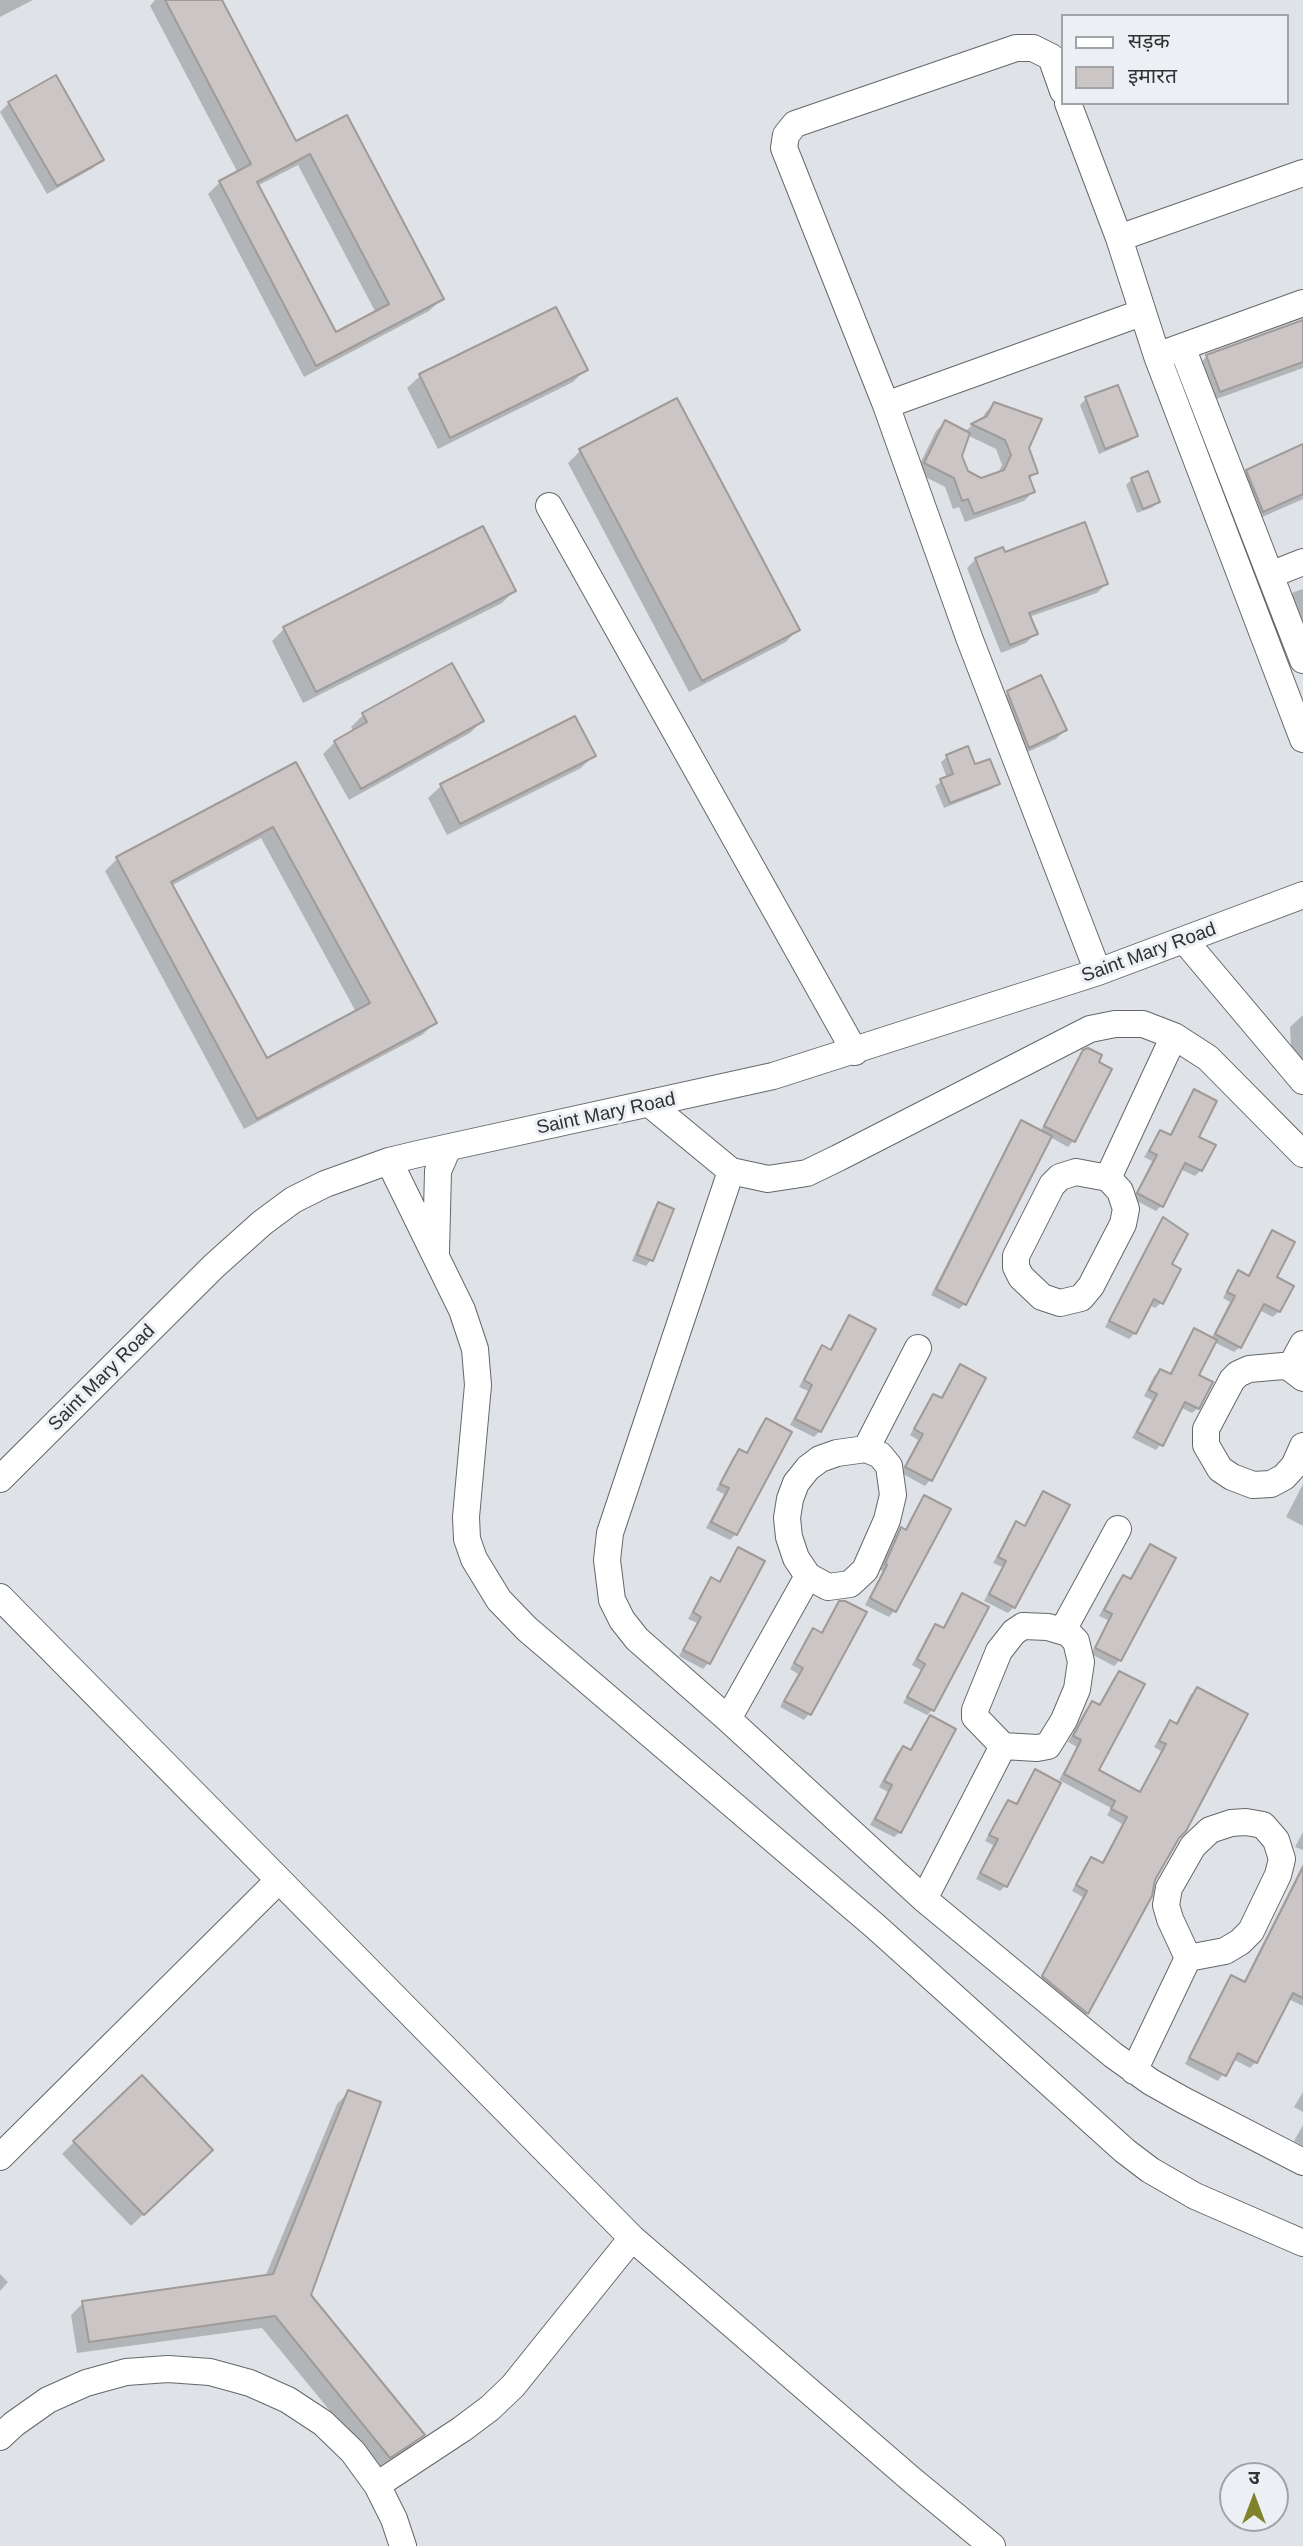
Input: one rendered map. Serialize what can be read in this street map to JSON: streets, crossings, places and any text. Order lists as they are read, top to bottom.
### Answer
{
  "streets": {
    "street": ["Saint Mary Road"]
  },
  "legend": ["सड़क", "इमारत"],
  "north": "top"
}
